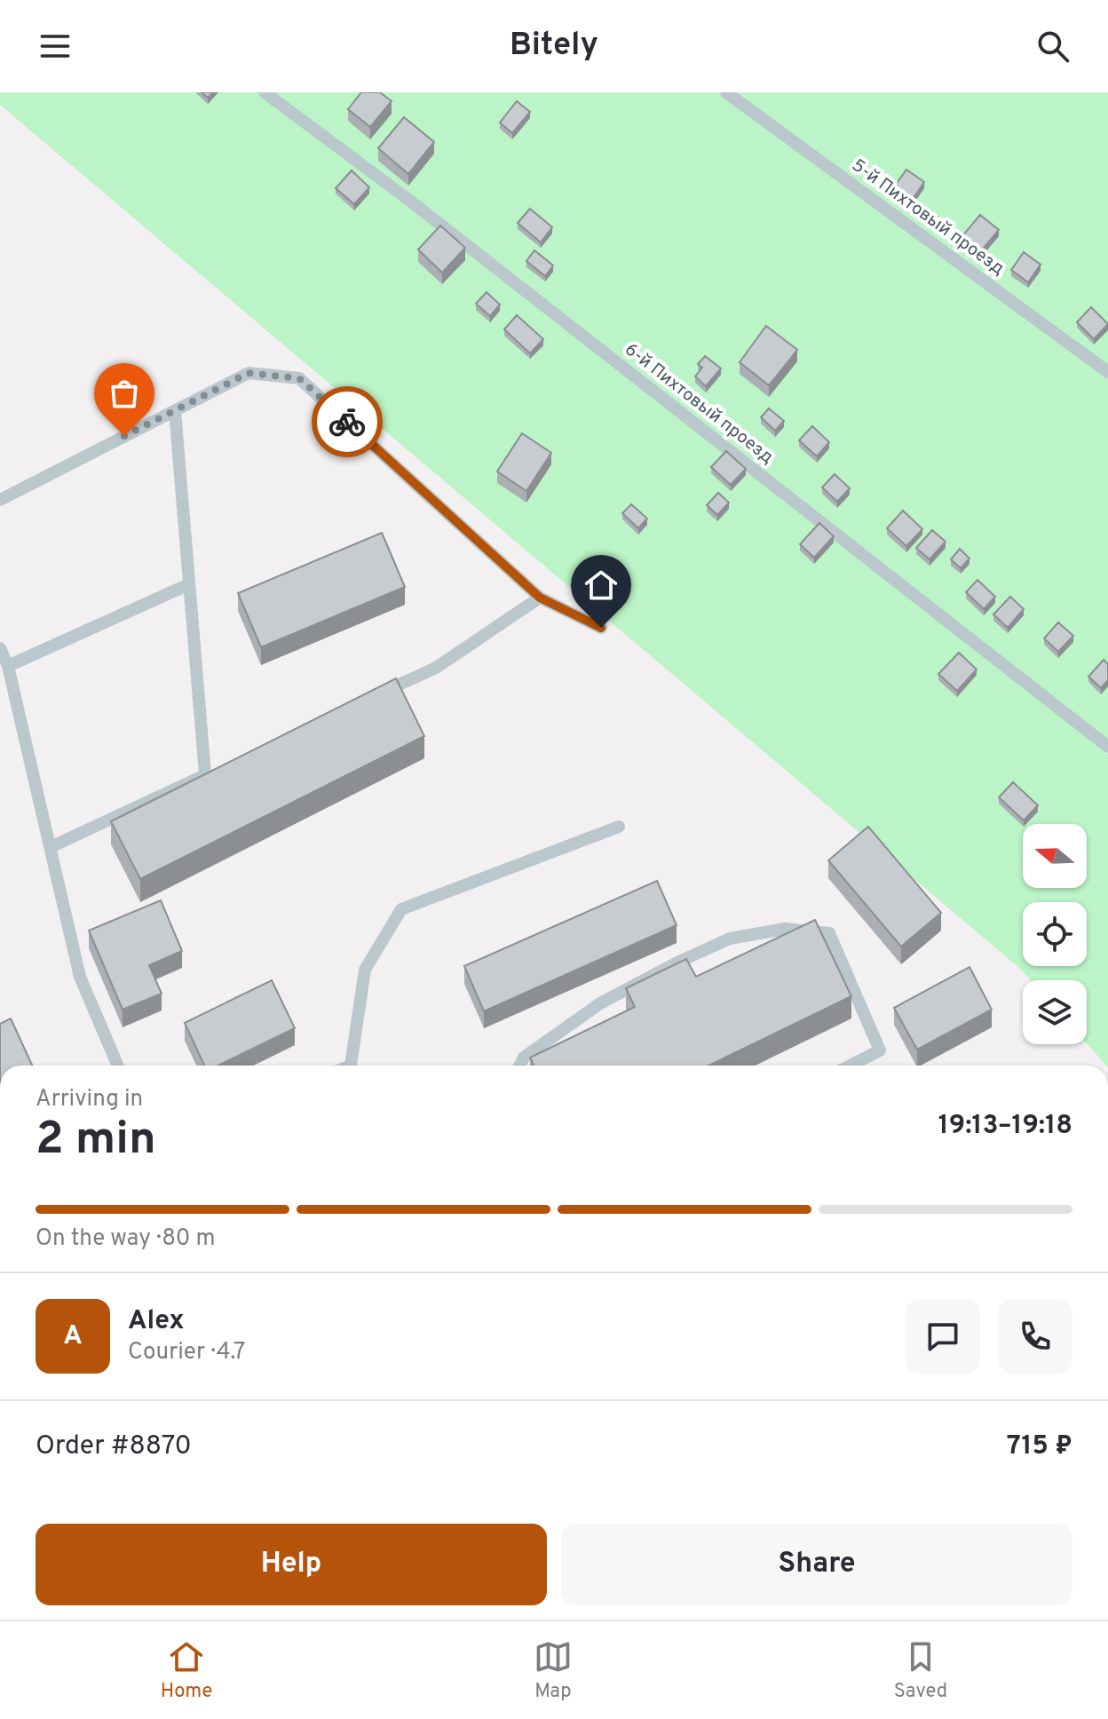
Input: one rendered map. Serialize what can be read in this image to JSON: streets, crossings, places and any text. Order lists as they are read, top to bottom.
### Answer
{
  "streets": {
    "lane": ["5-й Пихтовый проезд", "6-й Пихтовый проезд"]
  },
  "north": "left",
  "page": {
    "header": "Bitely",
    "heading": ["2 min", "Arriving in", "19:13–19:18"],
    "panel": [
      "Alex",
      "Courier · 4.7",
      "Order #8870",
      "715 ₽"
    ],
    "bar": "On the way · 80 m",
    "round": "A",
    "buttons": ["Help", "Share"],
    "tabs": ["Home", "Map", "Saved"]
  }
}
